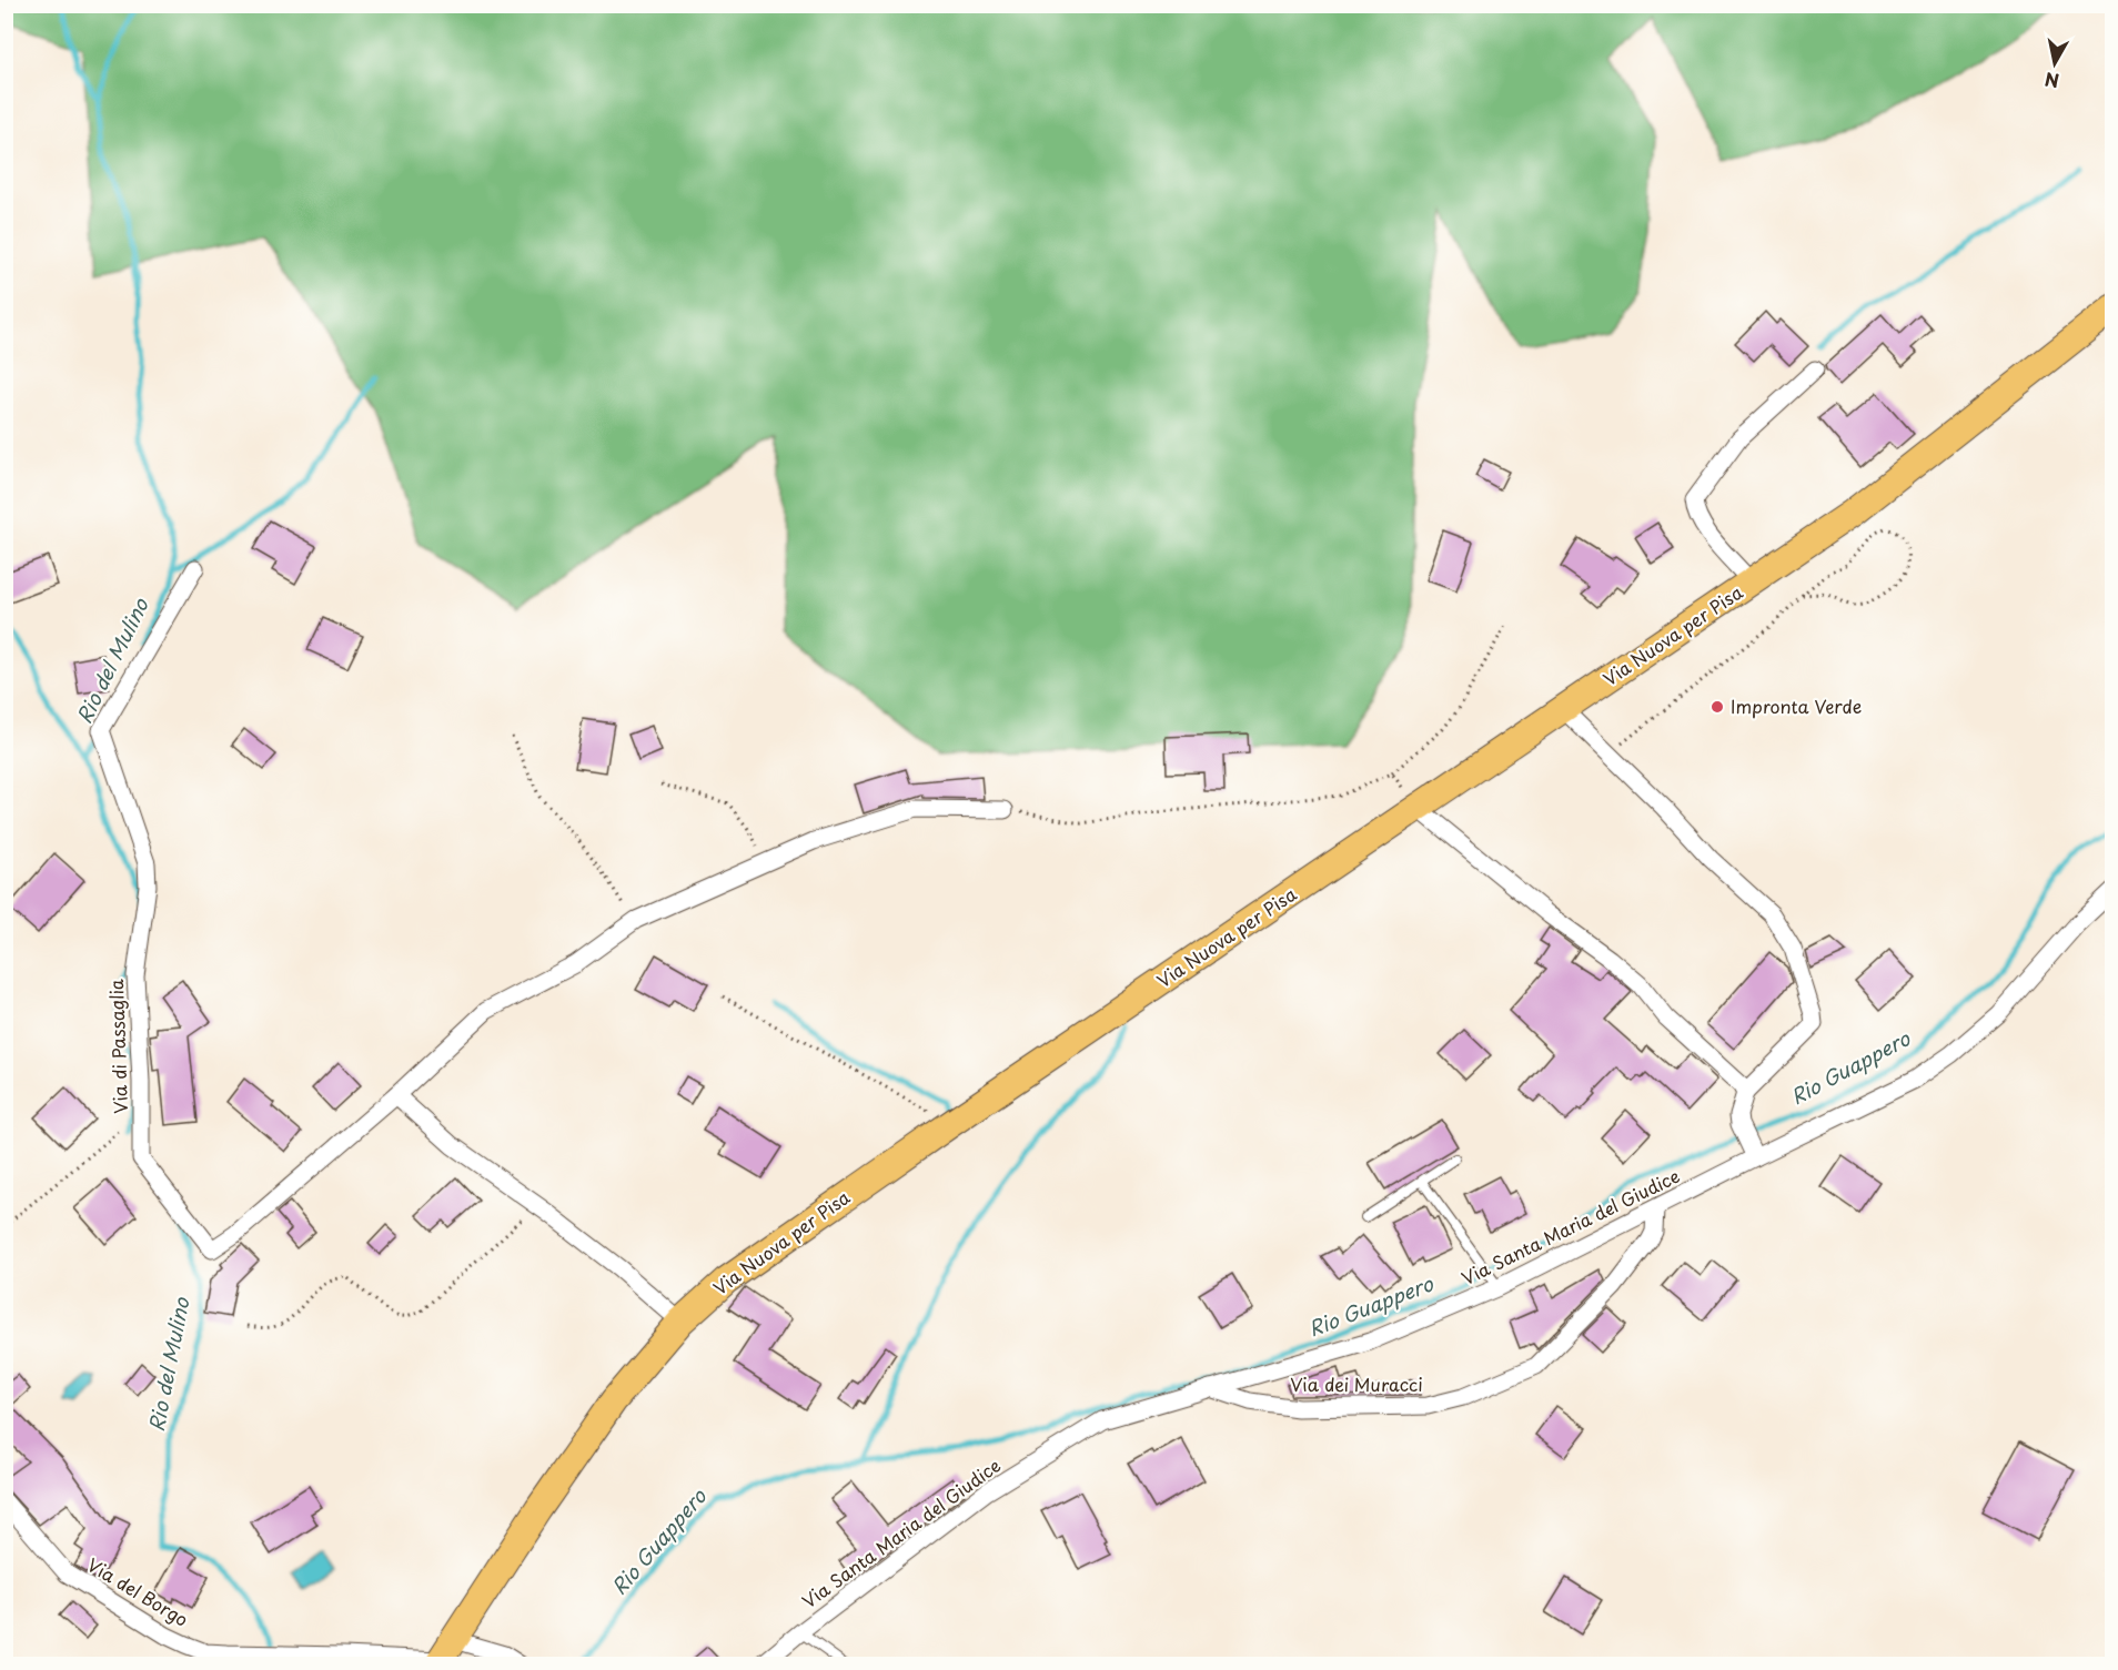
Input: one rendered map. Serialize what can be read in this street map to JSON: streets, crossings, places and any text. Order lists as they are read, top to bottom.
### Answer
{
  "streets": {
    "main road": ["Via Nuova per Pisa"],
    "street": [
      "Via di Passaglia",
      "Via Santa Maria del Giudice",
      "Via dei Muracci",
      "Via del Borgo"
    ]
  },
  "crossings": [
    ["Via Nuova per Pisa", "Via del Borgo"],
    ["Via Santa Maria del Giudice", "Via dei Muracci"]
  ],
  "water": ["Rio del Mulino", "Rio Guappero"],
  "places": ["Impronta Verde"],
  "north": "bottom"
}
